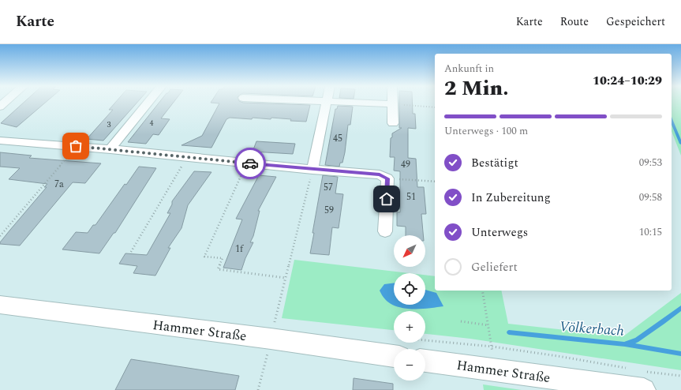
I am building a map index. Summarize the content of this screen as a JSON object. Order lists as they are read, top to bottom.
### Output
{
  "streets": {
    "main road": ["Hammer Straße"]
  },
  "water": ["Völkerbach"],
  "house_numbers": [
    "4",
    "3",
    "45",
    "49",
    "7a",
    "57",
    "51",
    "59",
    "1f"
  ],
  "north": "bottom left",
  "page": {
    "header": "Karte",
    "nav": ["Karte", "Route", "Gespeichert"],
    "heading": ["2 Min.", "Ankunft in", "10:24–10:29"],
    "bar": "Unterwegs · 100 m",
    "list": [
      ["Bestätigt", "09:53"],
      ["In Zubereitung", "09:58"],
      ["Unterwegs", "10:15"],
      "Geliefert"
    ],
    "map_buttons": ["+", "−"]
  }
}
